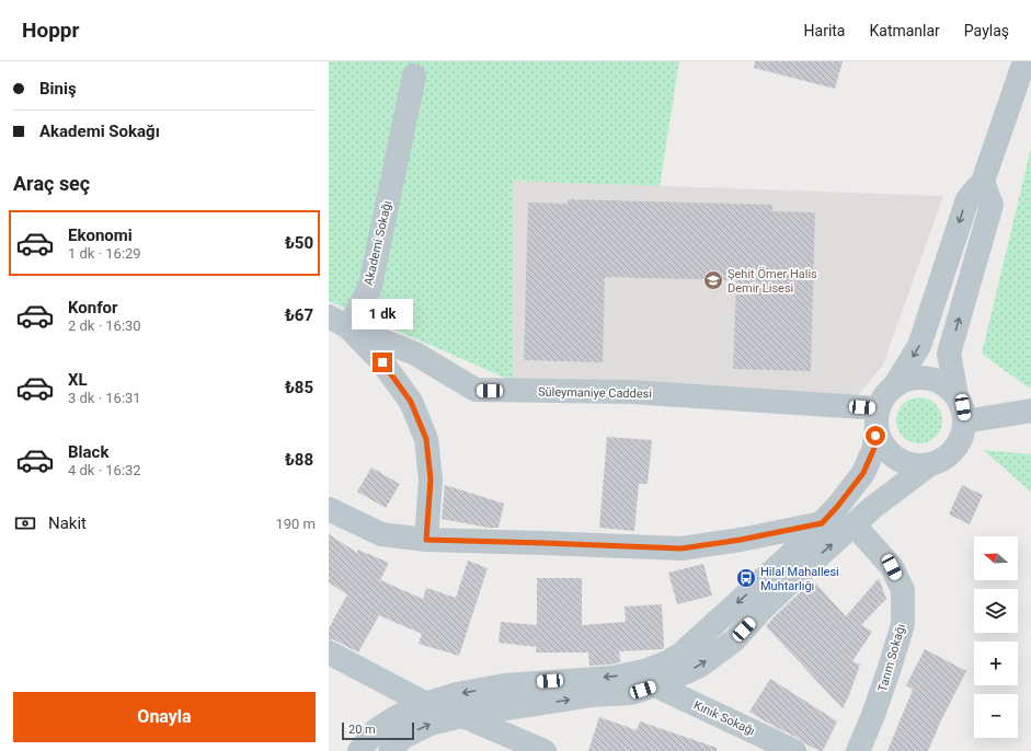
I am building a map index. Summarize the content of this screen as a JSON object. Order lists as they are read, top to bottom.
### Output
{
  "streets": {
    "street": [
      "Akademi Sokağı",
      "Süleymaniye Caddesi",
      "Tarım Sokağı",
      "Kınık Sokağı"
    ]
  },
  "crossings": [
    ["Akademi Sokağı", "Süleymaniye Caddesi"]
  ],
  "places": {
    "school or university": ["Şehit Ömer Halis Demir Lisesi"],
    "bus stop": ["Hilal Mahallesi Muhtarlığı"]
  },
  "scale_bar": "20 m",
  "north": "left",
  "page": {
    "header": "Hoppr",
    "nav": ["Harita", "Katmanlar", "Paylaş"],
    "banner": ["Biniş", "Akademi Sokağı"],
    "heading": "Araç seç",
    "list": [
      {
        "name": "Ekonomi",
        "note": "1 dk · 16:29",
        "value": "₺50"
      },
      {
        "name": "Konfor",
        "note": "2 dk · 16:30",
        "value": "₺67"
      },
      {
        "name": "XL",
        "note": "3 dk · 16:31",
        "value": "₺85"
      },
      {
        "name": "Black",
        "note": "4 dk · 16:32",
        "value": "₺88"
      }
    ],
    "bubble": "1 dk",
    "pay": ["Nakit", "190 m"],
    "map_buttons": ["+", "−"],
    "buttons": "Onayla",
    "scale": "20 m"
  }
}
